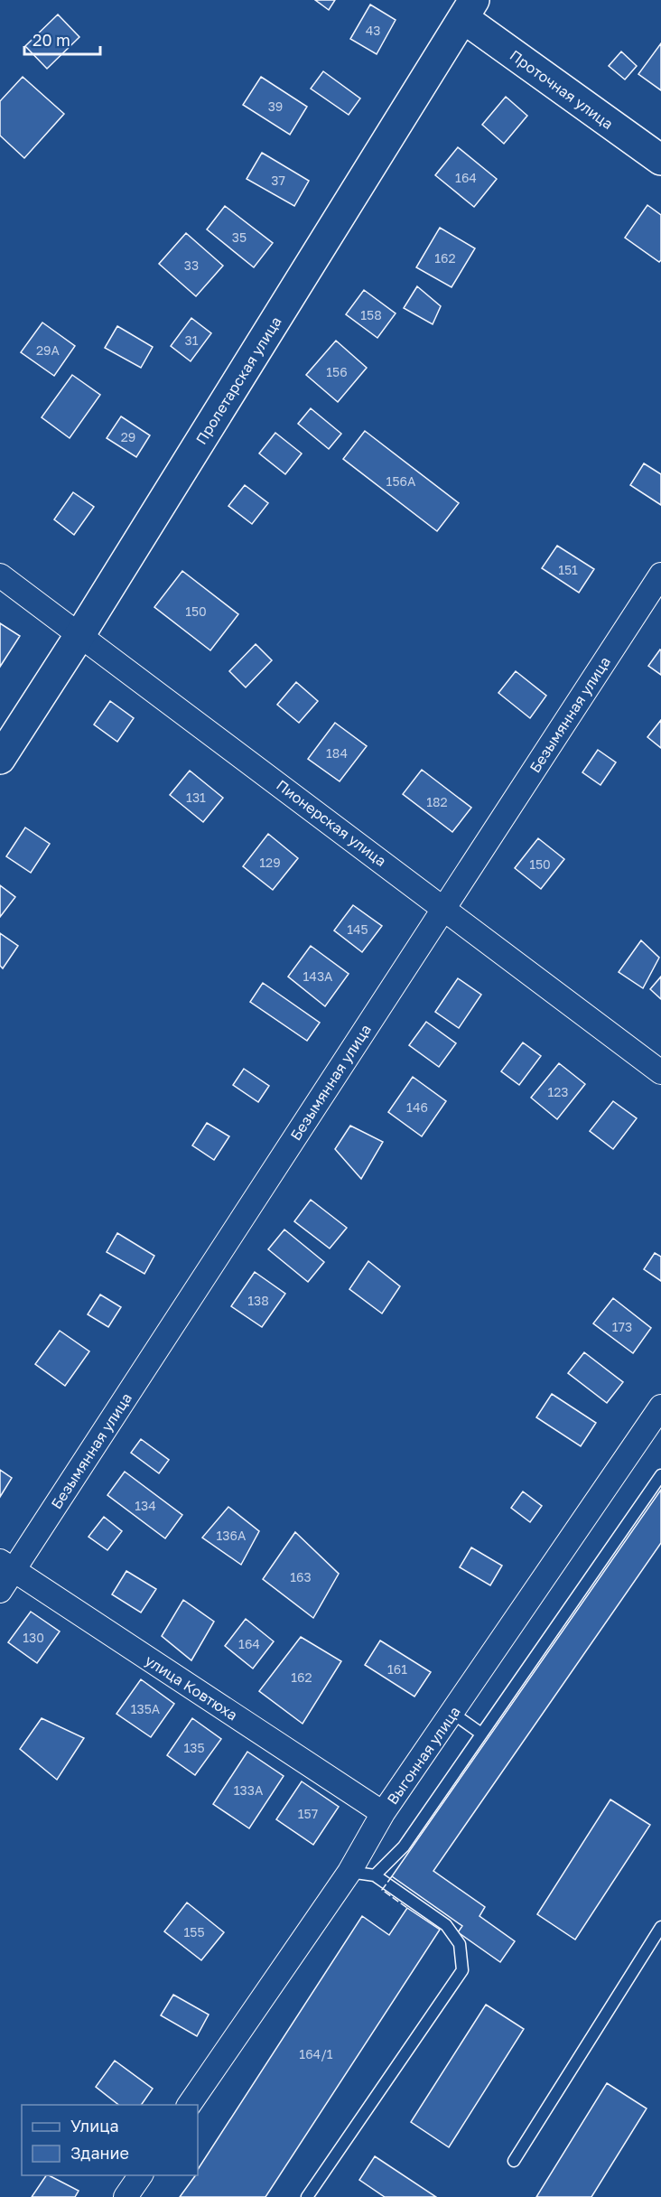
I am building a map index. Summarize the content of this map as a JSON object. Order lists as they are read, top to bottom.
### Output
{
  "streets": {
    "street": [
      "Проточная улица",
      "Пролетарская улица",
      "Безымянная улица",
      "Пионерская улица",
      "улица Ковтюха",
      "Выгонная улица"
    ]
  },
  "crossings": [
    ["Проточная улица", "Пролетарская улица"],
    ["Пролетарская улица", "Пионерская улица"],
    ["Безымянная улица", "Пионерская улица"],
    ["Безымянная улица", "улица Ковтюха"],
    ["улица Ковтюха", "Выгонная улица"]
  ],
  "house_numbers": [
    "43",
    "39",
    "164",
    "37",
    "35",
    "162",
    "33",
    "158",
    "31",
    "29А",
    "156",
    "29",
    "156А",
    "151",
    "150",
    "184",
    "131",
    "182",
    "129",
    "150",
    "145",
    "143А",
    "123",
    "146",
    "138",
    "173",
    "134",
    "136А",
    "163",
    "130",
    "164",
    "161",
    "162",
    "135А",
    "135",
    "133А",
    "157",
    "155",
    "164/1"
  ],
  "legend": ["Улица", "Здание"],
  "scale_bar": "20 m"
}
